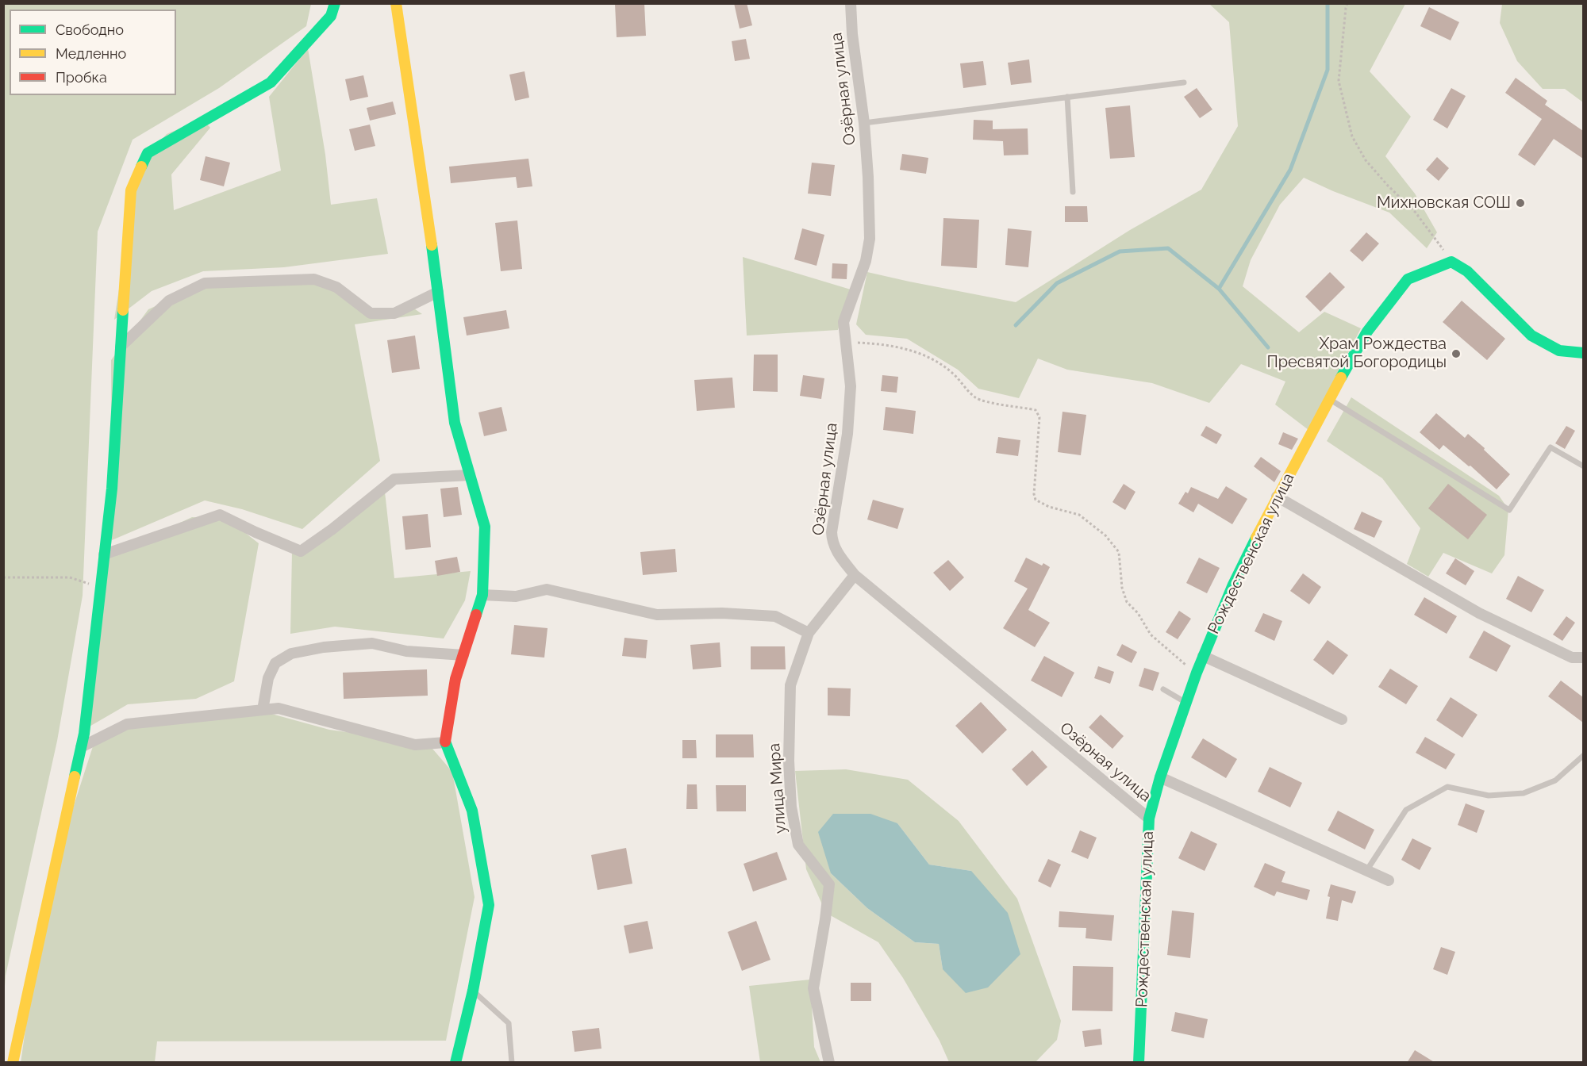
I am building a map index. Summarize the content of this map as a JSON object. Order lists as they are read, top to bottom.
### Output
{
  "streets": {
    "street": ["Озёрная улица", "Рождественская улица", "улица Мира"]
  },
  "crossings": [
    ["Озёрная улица", "Рождественская улица"],
    ["Озёрная улица", "улица Мира"]
  ],
  "places": ["Михновская СОШ", "Храм Рождества Пресвятой Богородицы"],
  "legend": ["Свободно", "Медленно", "Пробка"]
}
